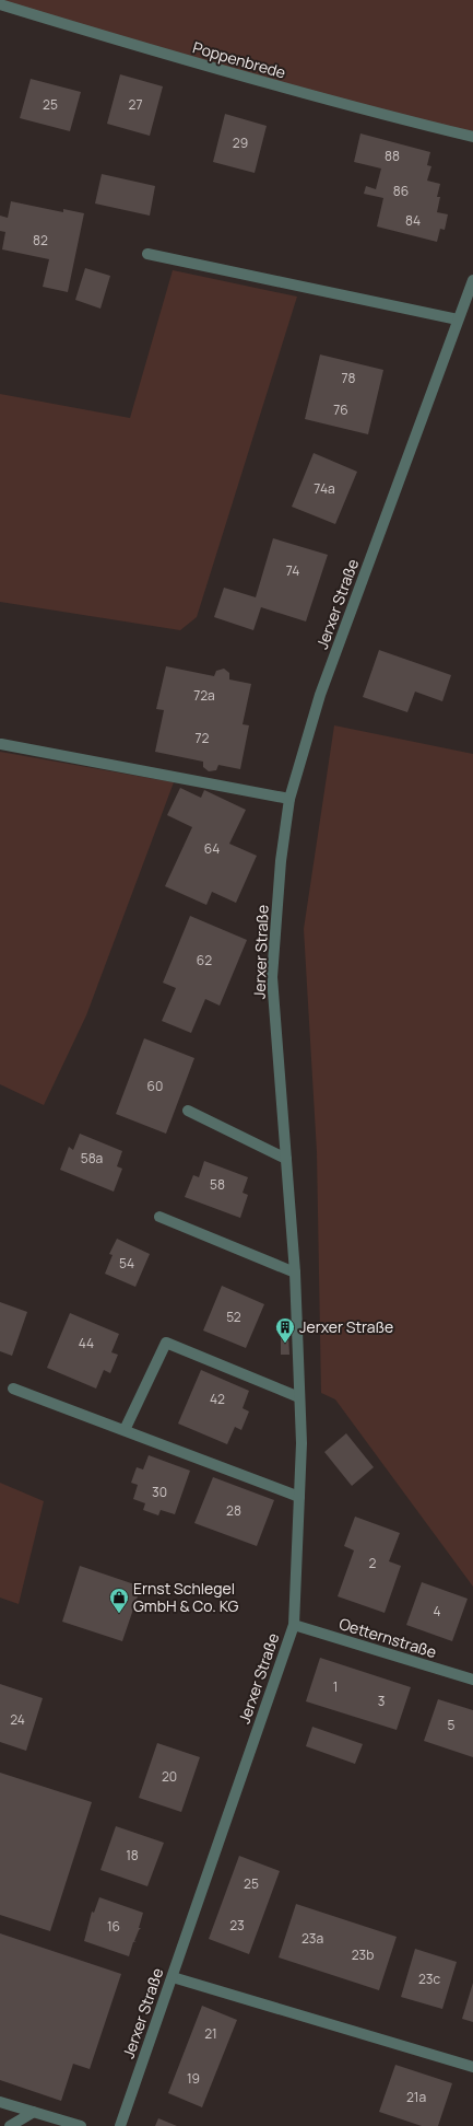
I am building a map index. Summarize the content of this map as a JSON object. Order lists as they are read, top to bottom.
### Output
{
  "streets": {
    "street": ["Poppenbrede", "Jerxer Straße", "Oetternstraße"]
  },
  "crossings": [
    ["Jerxer Straße", "Oetternstraße"]
  ],
  "places": {
    "building": ["Jerxer Straße"],
    "shop": ["Ernst Schlegel GmbH & Co. KG"]
  },
  "house_numbers": [
    "25",
    "27",
    "29",
    "88",
    "86",
    "84",
    "82",
    "78",
    "76",
    "74a",
    "74",
    "72a",
    "72",
    "64",
    "62",
    "60",
    "58a",
    "58",
    "54",
    "52",
    "44",
    "42",
    "30",
    "28",
    "2",
    "4",
    "1",
    "3",
    "24",
    "5",
    "20",
    "18",
    "25",
    "23",
    "16",
    "23a",
    "23b",
    "23c",
    "21",
    "19",
    "21a"
  ]
}
